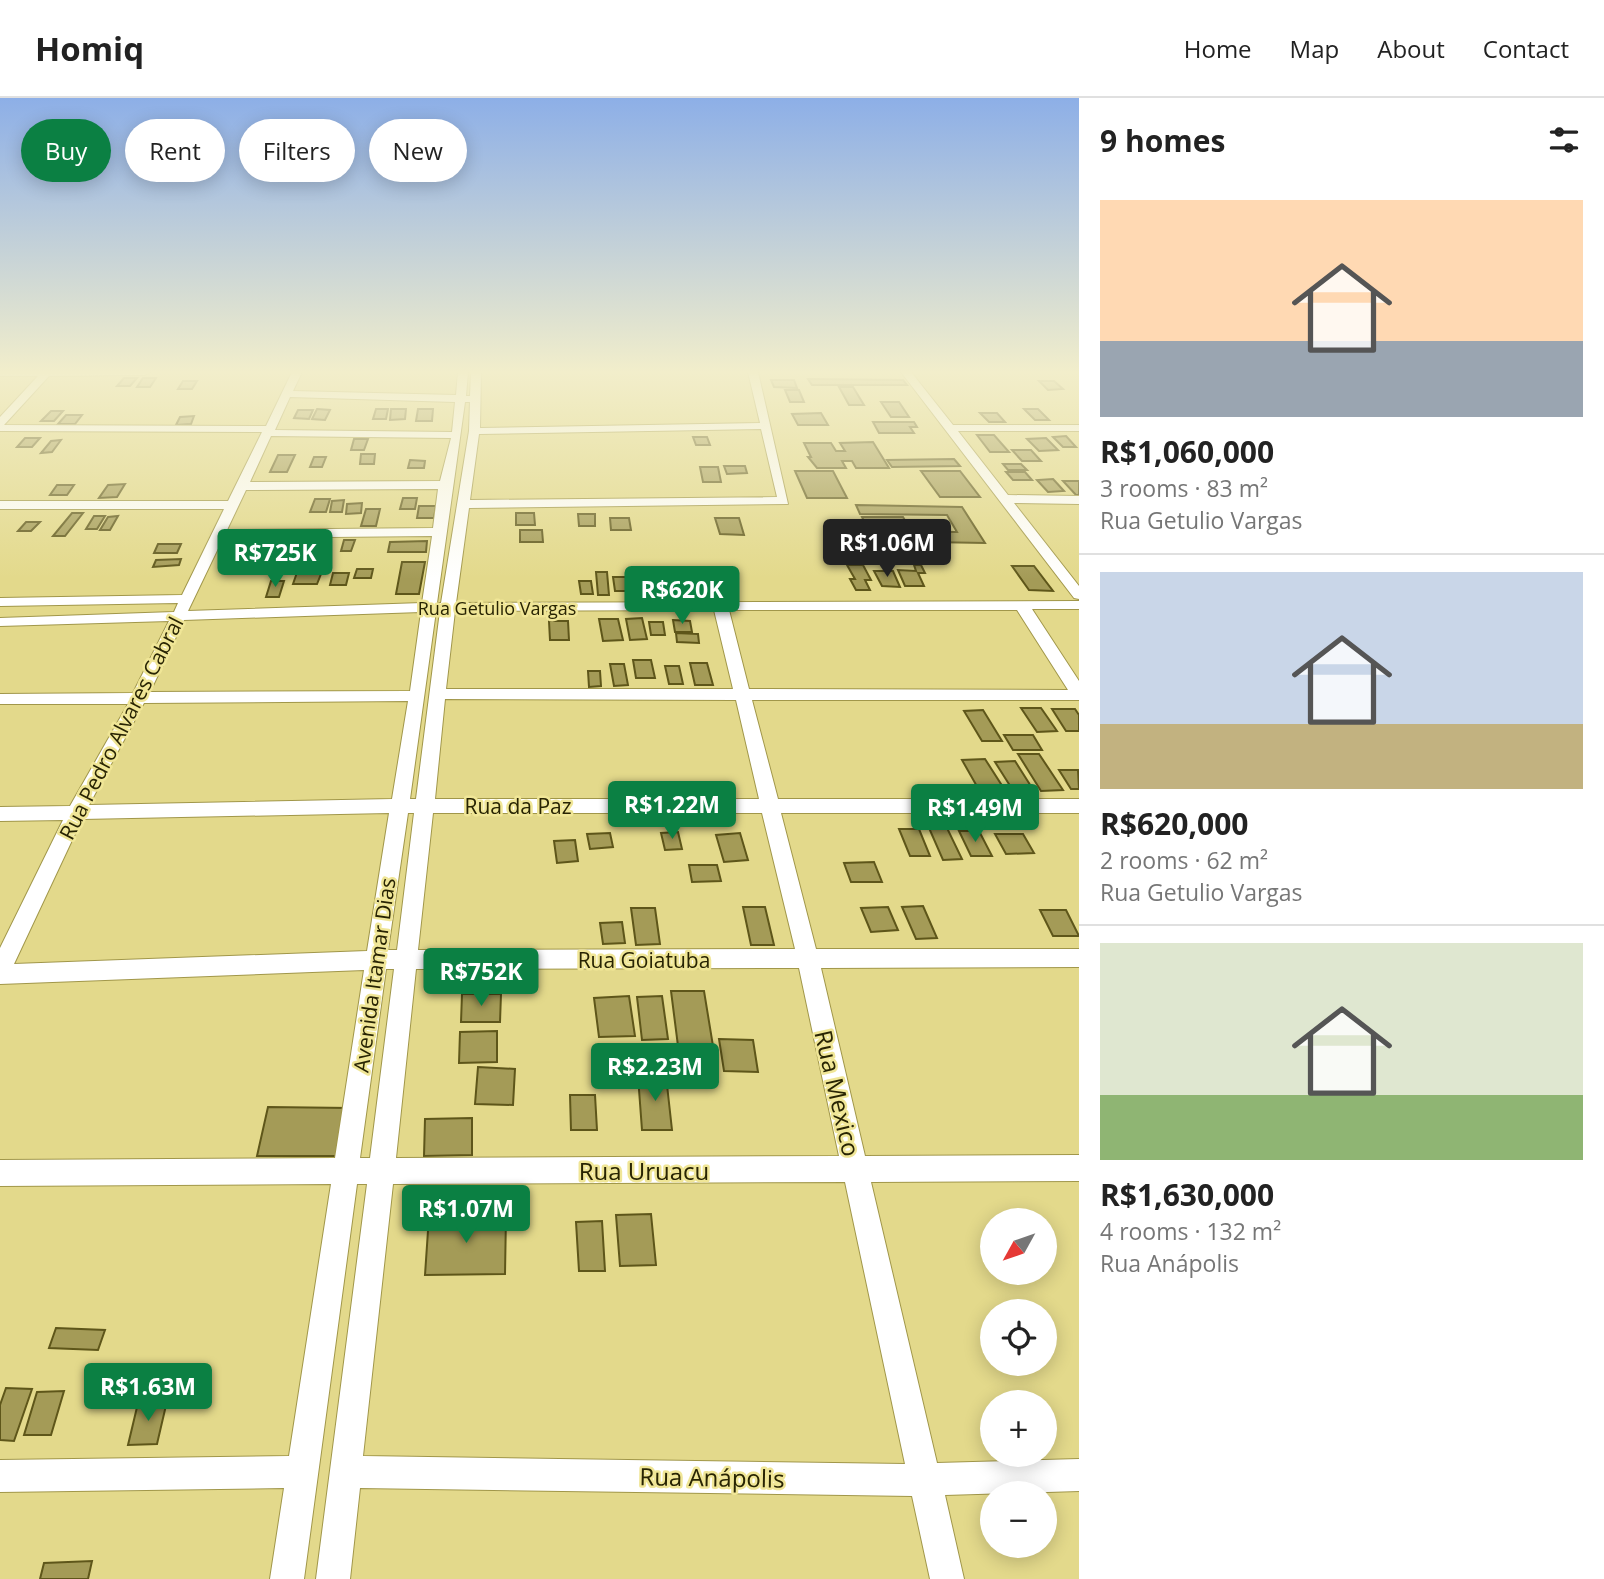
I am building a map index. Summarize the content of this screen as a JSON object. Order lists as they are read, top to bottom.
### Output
{
  "streets": {
    "street": [
      "Rua Getulio Vargas",
      "Rua Pedro Alvares Cabral",
      "Rua da Paz",
      "Rua Goiatuba",
      "Avenida Itamar Dias",
      "Rua Mexico",
      "Rua Uruacu",
      "Rua Anápolis"
    ]
  },
  "crossings": [
    ["Rua Getulio Vargas", "Rua Pedro Alvares Cabral"],
    ["Rua Getulio Vargas", "Avenida Itamar Dias"],
    ["Rua Getulio Vargas", "Rua Mexico"],
    ["Rua Pedro Alvares Cabral", "Rua da Paz"],
    ["Rua Pedro Alvares Cabral", "Rua Goiatuba"],
    ["Rua da Paz", "Avenida Itamar Dias"],
    ["Rua da Paz", "Rua Mexico"],
    ["Rua Goiatuba", "Avenida Itamar Dias"],
    ["Rua Goiatuba", "Rua Mexico"],
    ["Avenida Itamar Dias", "Rua Uruacu"],
    ["Avenida Itamar Dias", "Rua Anápolis"],
    ["Rua Mexico", "Rua Uruacu"],
    ["Rua Mexico", "Rua Anápolis"]
  ],
  "north": "bottom left",
  "page": {
    "header": "Homiq",
    "nav": [
      "Home",
      "Map",
      "About",
      "Contact"
    ],
    "heading": "9 homes",
    "chip": [
      "Buy",
      "Rent",
      "Filters",
      "New"
    ],
    "list": [
      {
        "name": "R$1,060,000",
        "note": "3 rooms · 83 m² · Rua Getulio Vargas"
      },
      {
        "name": "R$620,000",
        "note": "2 rooms · 62 m² · Rua Getulio Vargas"
      },
      {
        "name": "R$1,630,000",
        "note": "4 rooms · 132 m² · Rua Anápolis"
      }
    ],
    "price": [
      "R$1.06M",
      "R$725K",
      "R$620K",
      "R$1.22M",
      "R$1.49M",
      "R$752K",
      "R$2.23M",
      "R$1.07M",
      "R$1.63M"
    ],
    "map_buttons": ["+", "−"]
  }
}
